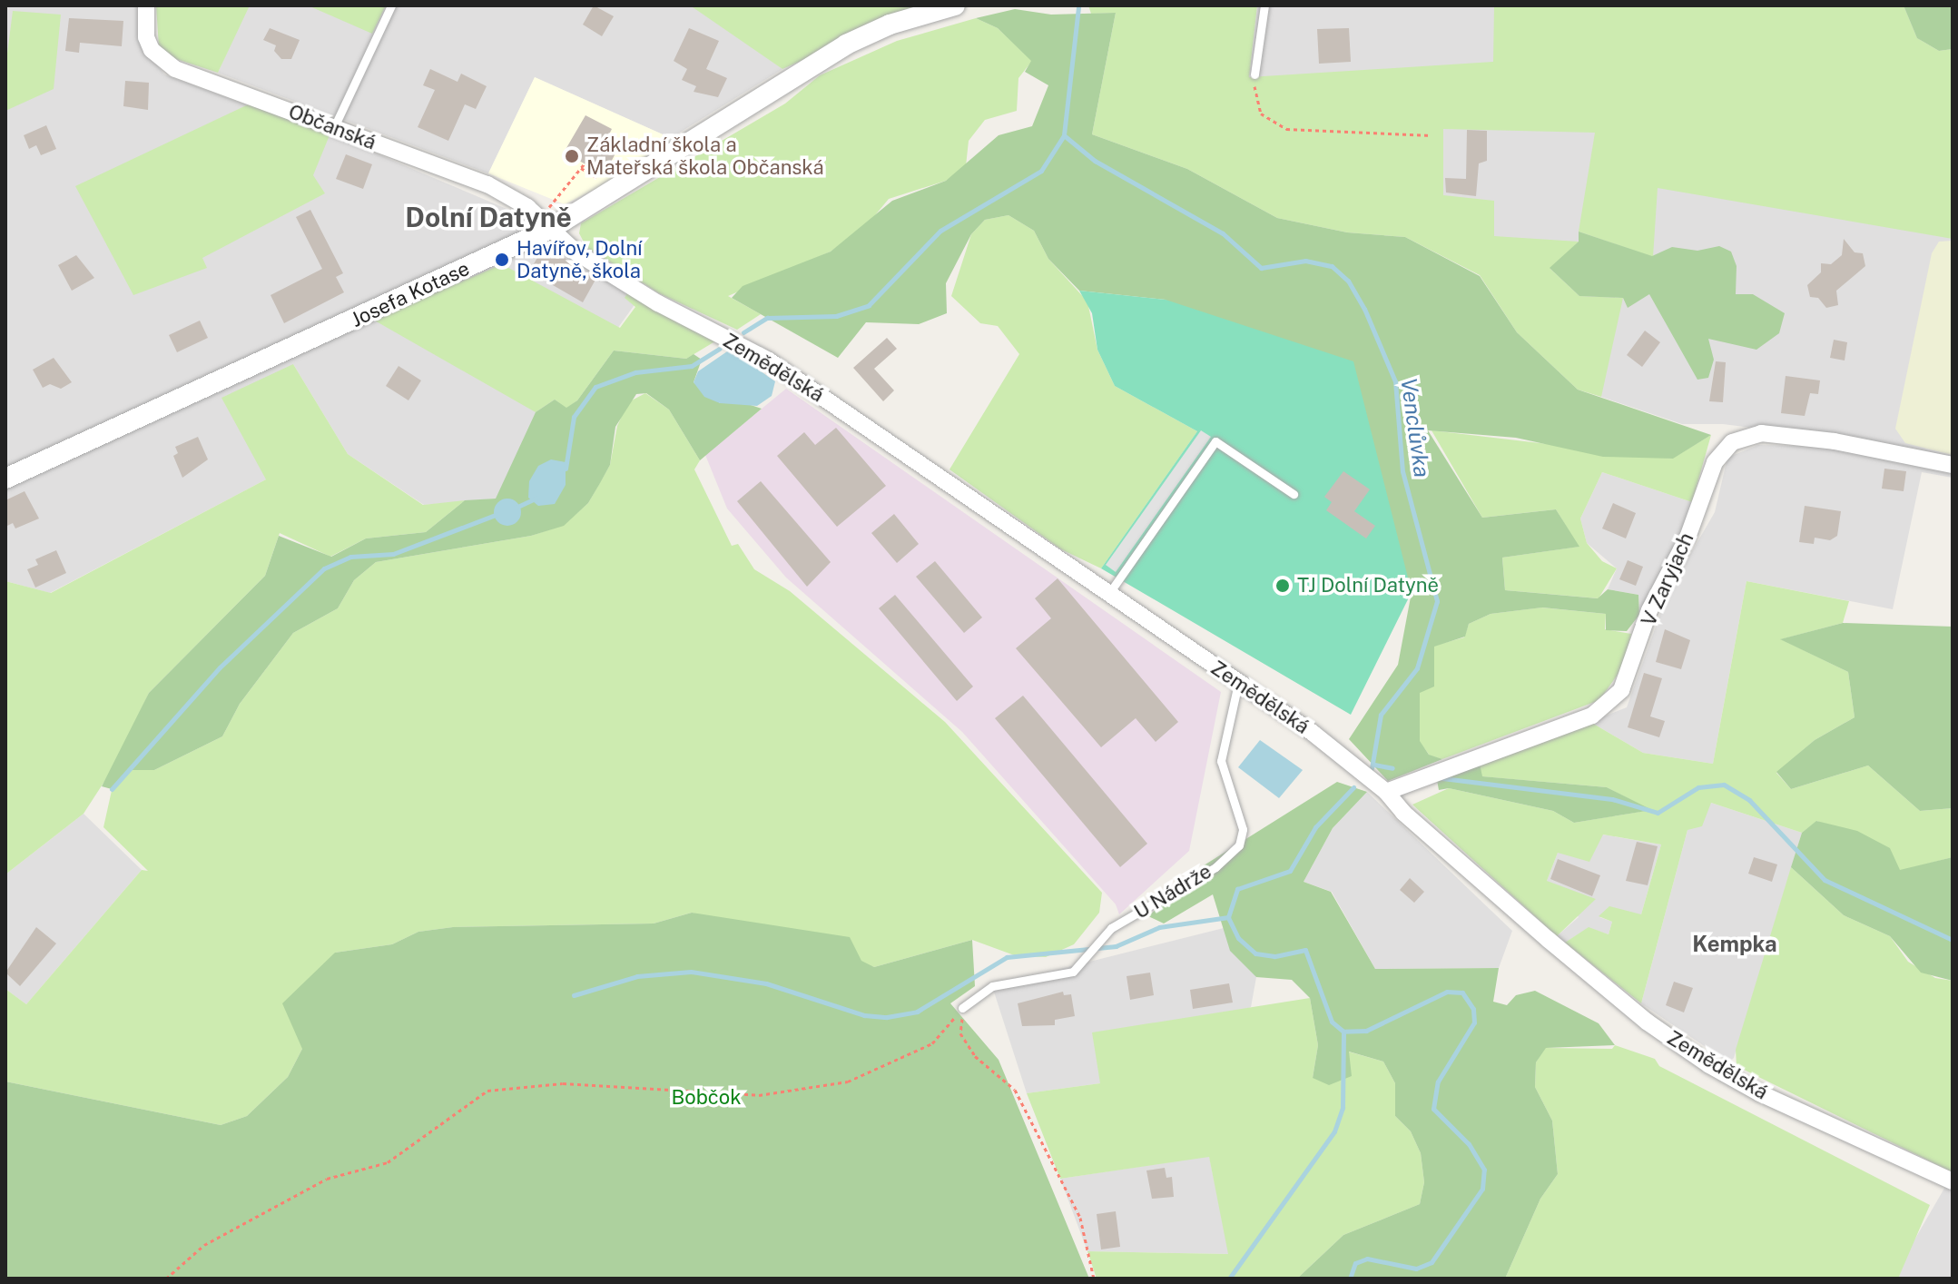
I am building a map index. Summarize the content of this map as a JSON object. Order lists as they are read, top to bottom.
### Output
{
  "streets": {
    "street": [
      "Občanská",
      "Josefa Kotase",
      "Zemědělská",
      "V Zaryjach"
    ],
    "lane": ["U Nádrže"]
  },
  "crossings": [
    ["Občanská", "Josefa Kotase"],
    ["Občanská", "Zemědělská"],
    ["Josefa Kotase", "Zemědělská"],
    ["Zemědělská", "V Zaryjach"],
    ["Zemědělská", "U Nádrže"]
  ],
  "districts": ["Dolní Datyně", "Kempka"],
  "water": ["Venclůvka"],
  "parks": ["Bobčok"],
  "places": ["Základní škola a Mateřská škola Občanská", "Havířov, Dolní Datyně, škola", "TJ Dolní Datyně"]
}
